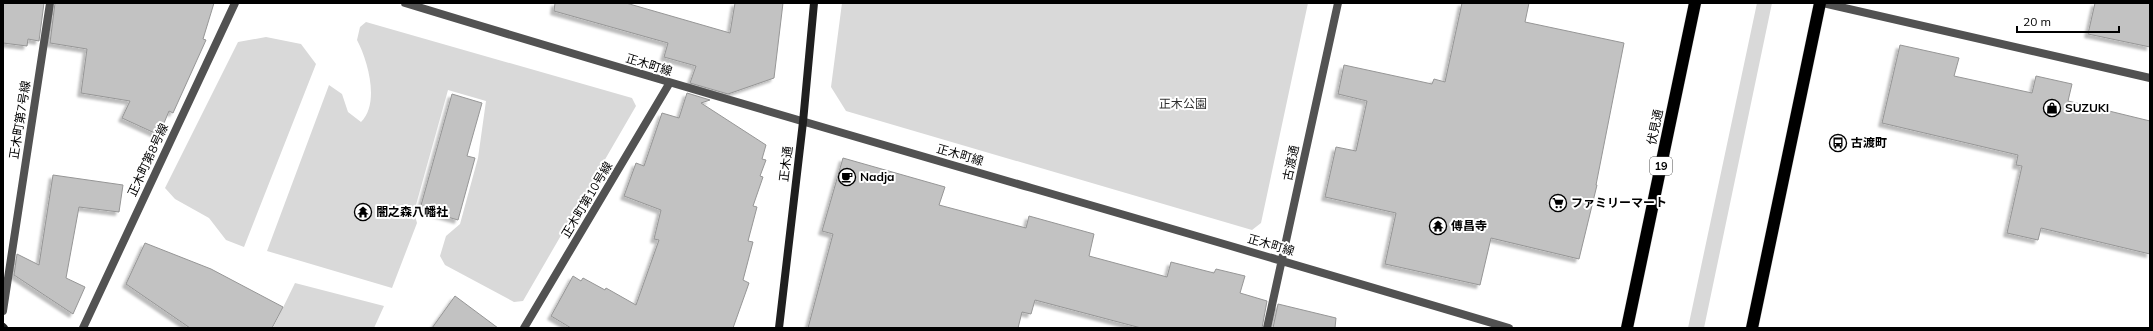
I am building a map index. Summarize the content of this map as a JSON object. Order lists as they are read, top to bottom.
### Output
{
  "streets": {
    "highway": ["伏見通", "19"],
    "street": [
      "正木町線",
      "正木町第7号線",
      "正木町第8号線",
      "古渡通",
      "正木通",
      "正木町第10号線"
    ]
  },
  "crossings": [
    ["正木町線", "古渡通"],
    ["正木町線", "正木通"],
    ["正木町線", "正木町第10号線"]
  ],
  "parks": ["正木公園"],
  "places": {
    "shop": ["SUZUKI"],
    "bus stop": ["古渡町"],
    "cafe": ["Nadja"],
    "supermarket": ["ファミリーマート"],
    "temple": ["闇之森八幡社", "傅昌寺"]
  },
  "scale_bar": "20 m"
}
